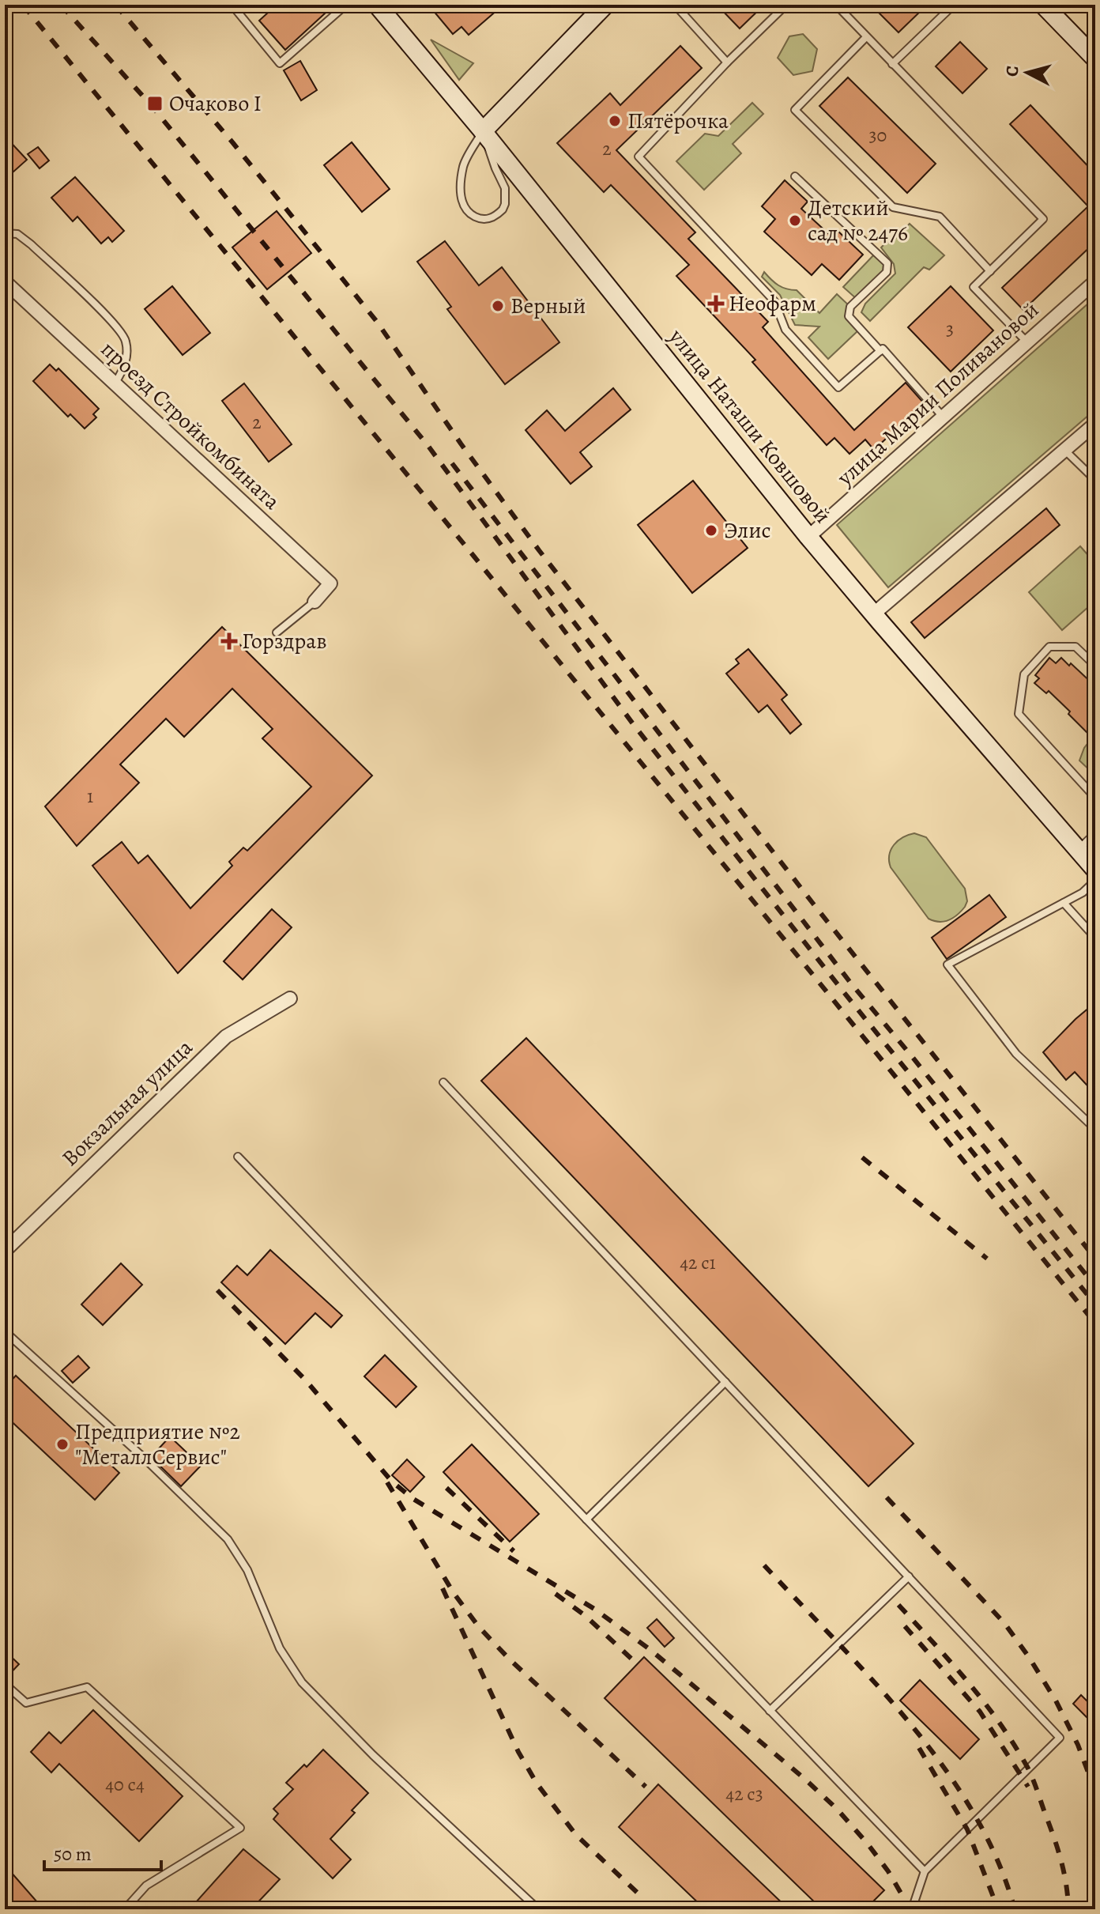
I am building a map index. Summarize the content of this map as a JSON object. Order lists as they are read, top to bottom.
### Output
{
  "streets": {
    "street": [
      "улица Марии Поливановой",
      "проезд Стройкомбината",
      "улица Наташи Ковшовой",
      "Вокзальная улица"
    ]
  },
  "crossings": [
    ["улица Марии Поливановой", "улица Наташи Ковшовой"]
  ],
  "places": {
    "transit": ["Очаково I"],
    "other": [
      "Пятёрочка",
      "Детский сад № 2476",
      "Верный",
      "Элис",
      "Предприятие №2 \"МеталлСервис\""
    ],
    "health": ["Неофарм", "Горздрав"]
  },
  "house_numbers": [
    "30",
    "2",
    "3",
    "2",
    "1",
    "42 с1",
    "40 с4",
    "42 с3"
  ],
  "scale_bar": "50 m",
  "north": "left"
}
